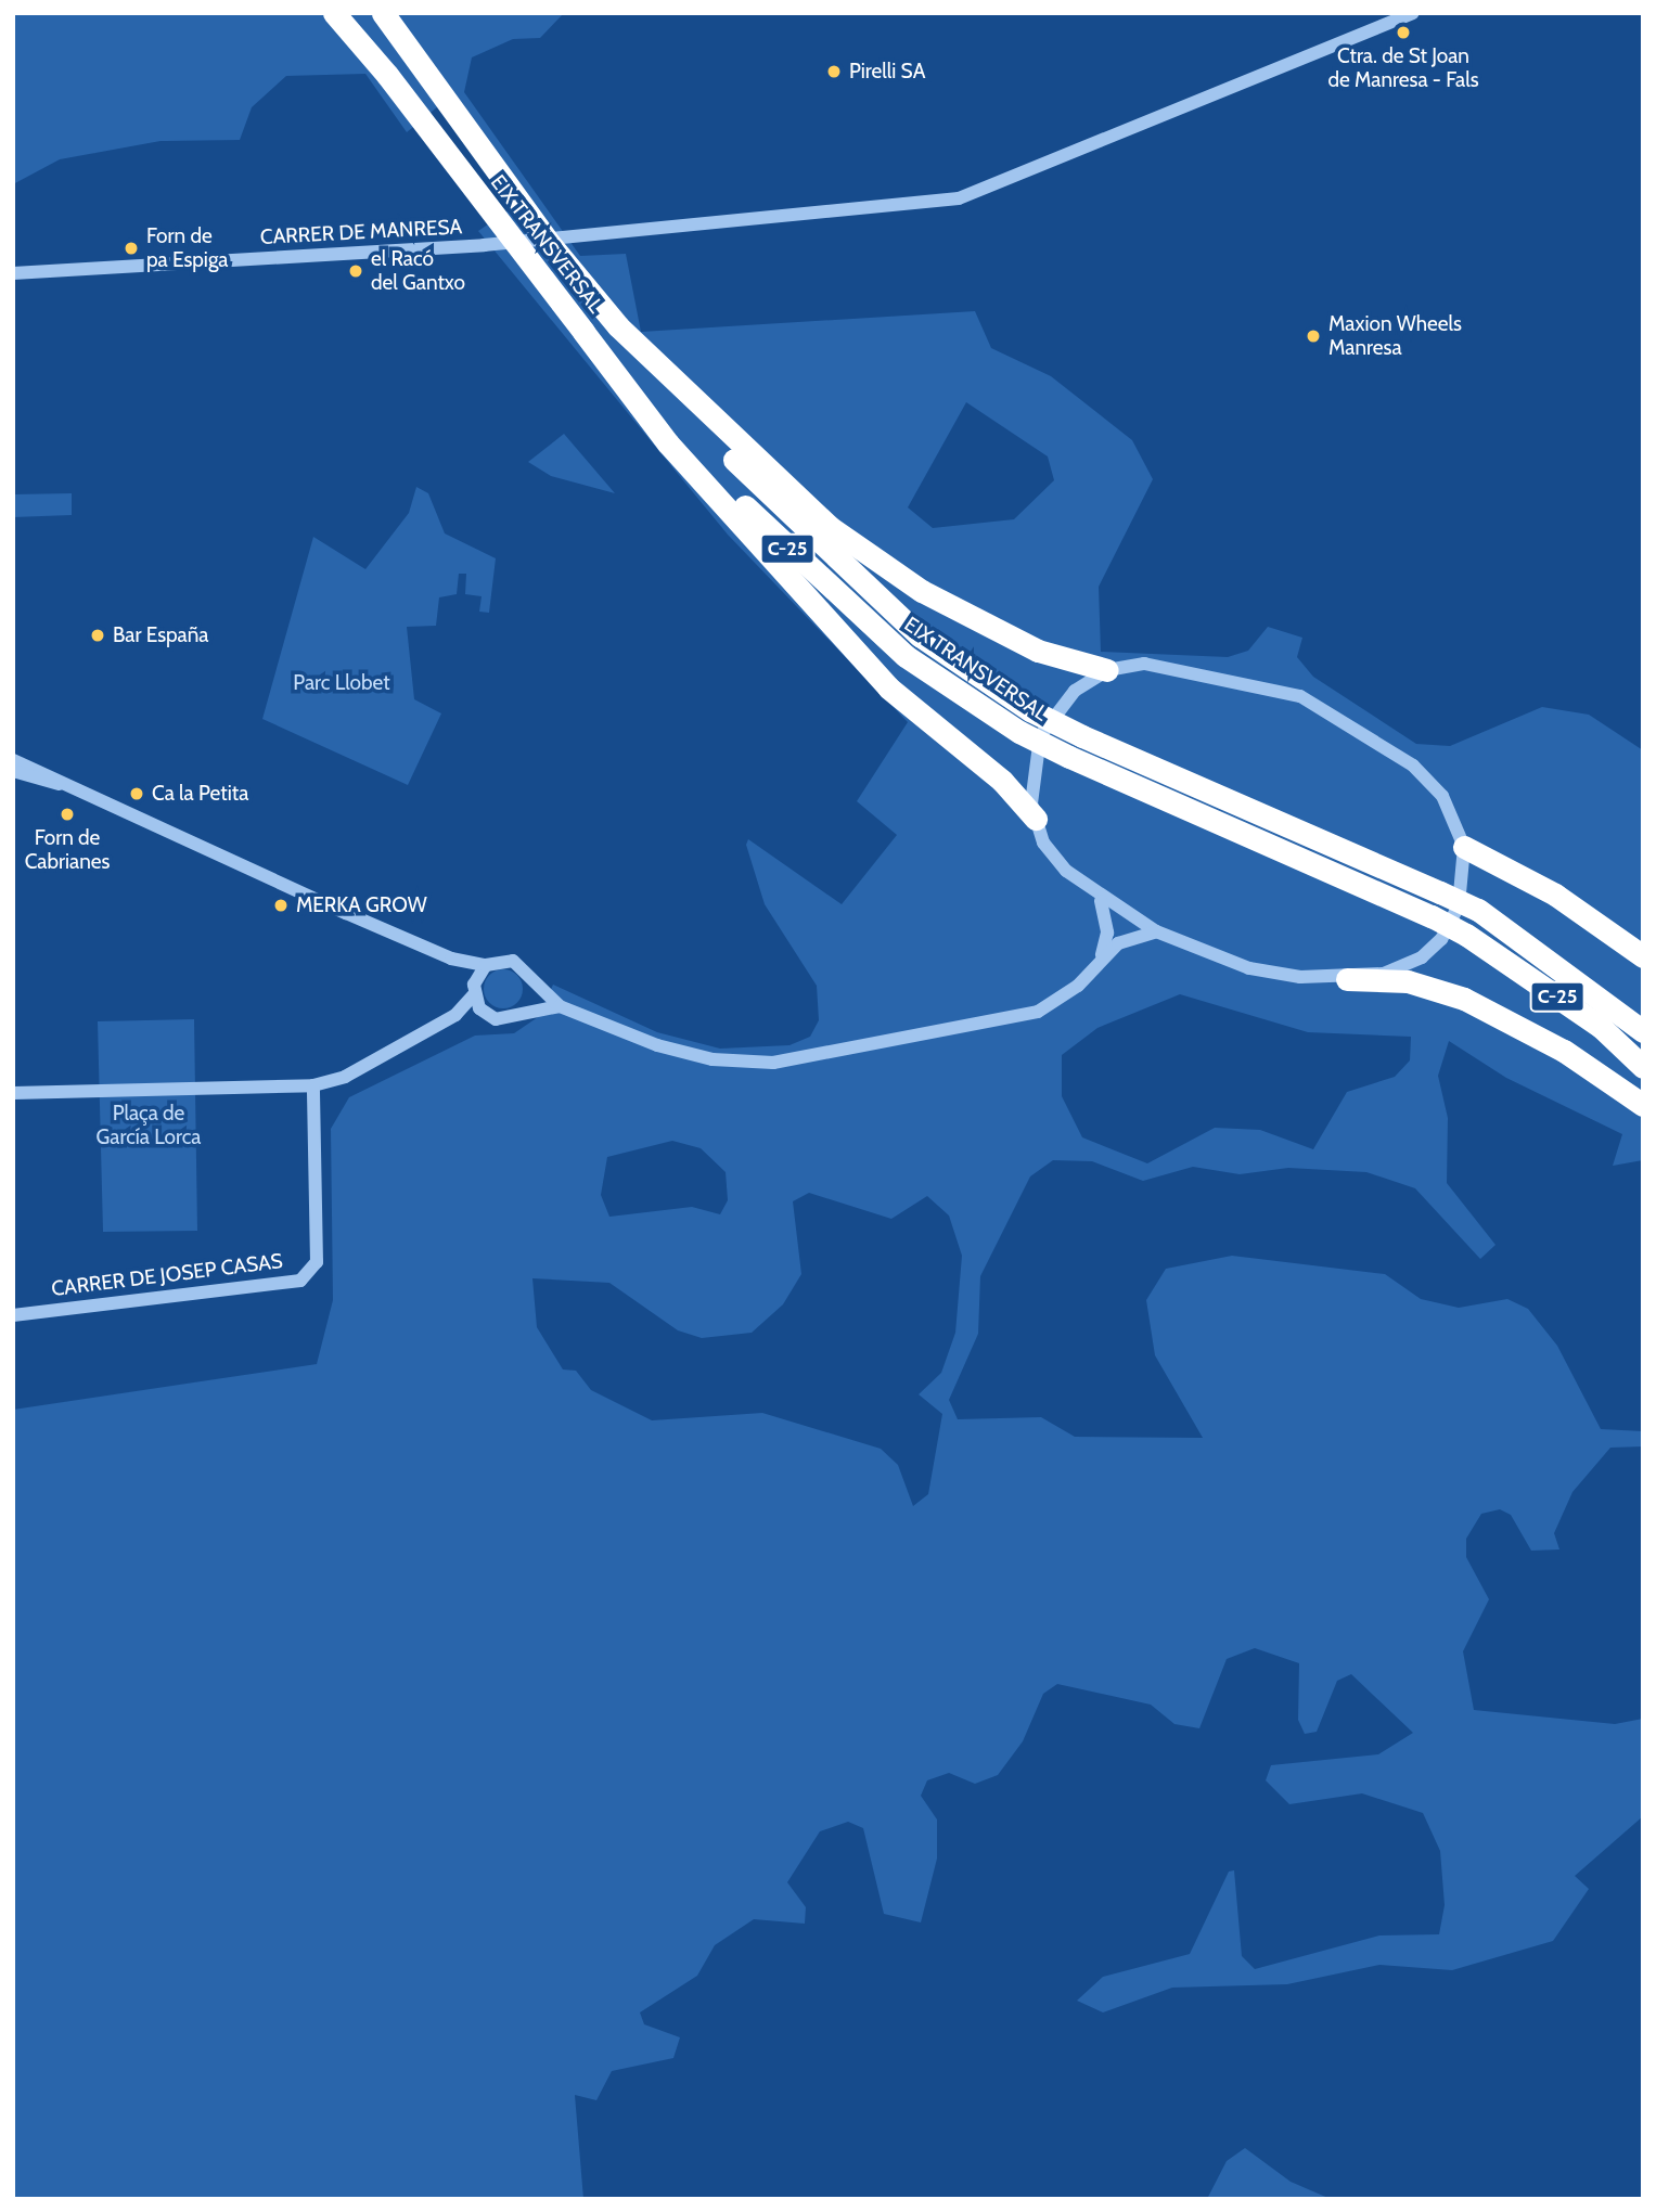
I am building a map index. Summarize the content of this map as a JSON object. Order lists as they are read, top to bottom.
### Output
{
  "streets": {
    "highway": ["EIX TRANSVERSAL", "C-25"],
    "street": ["CARRER DE MANRESA", "CARRER DE JOSEP CASAS"]
  },
  "parks": ["Parc Llobet", "Plaça de García Lorca"],
  "places": [
    "Ctra. de St Joan de Manresa - Fals",
    "Pirelli SA",
    "Forn de pa Espiga",
    "el Racó del Gantxo",
    "Maxion Wheels Manresa",
    "Bar España",
    "Ca la Petita",
    "Forn de Cabrianes",
    "MERKA GROW"
  ]
}
